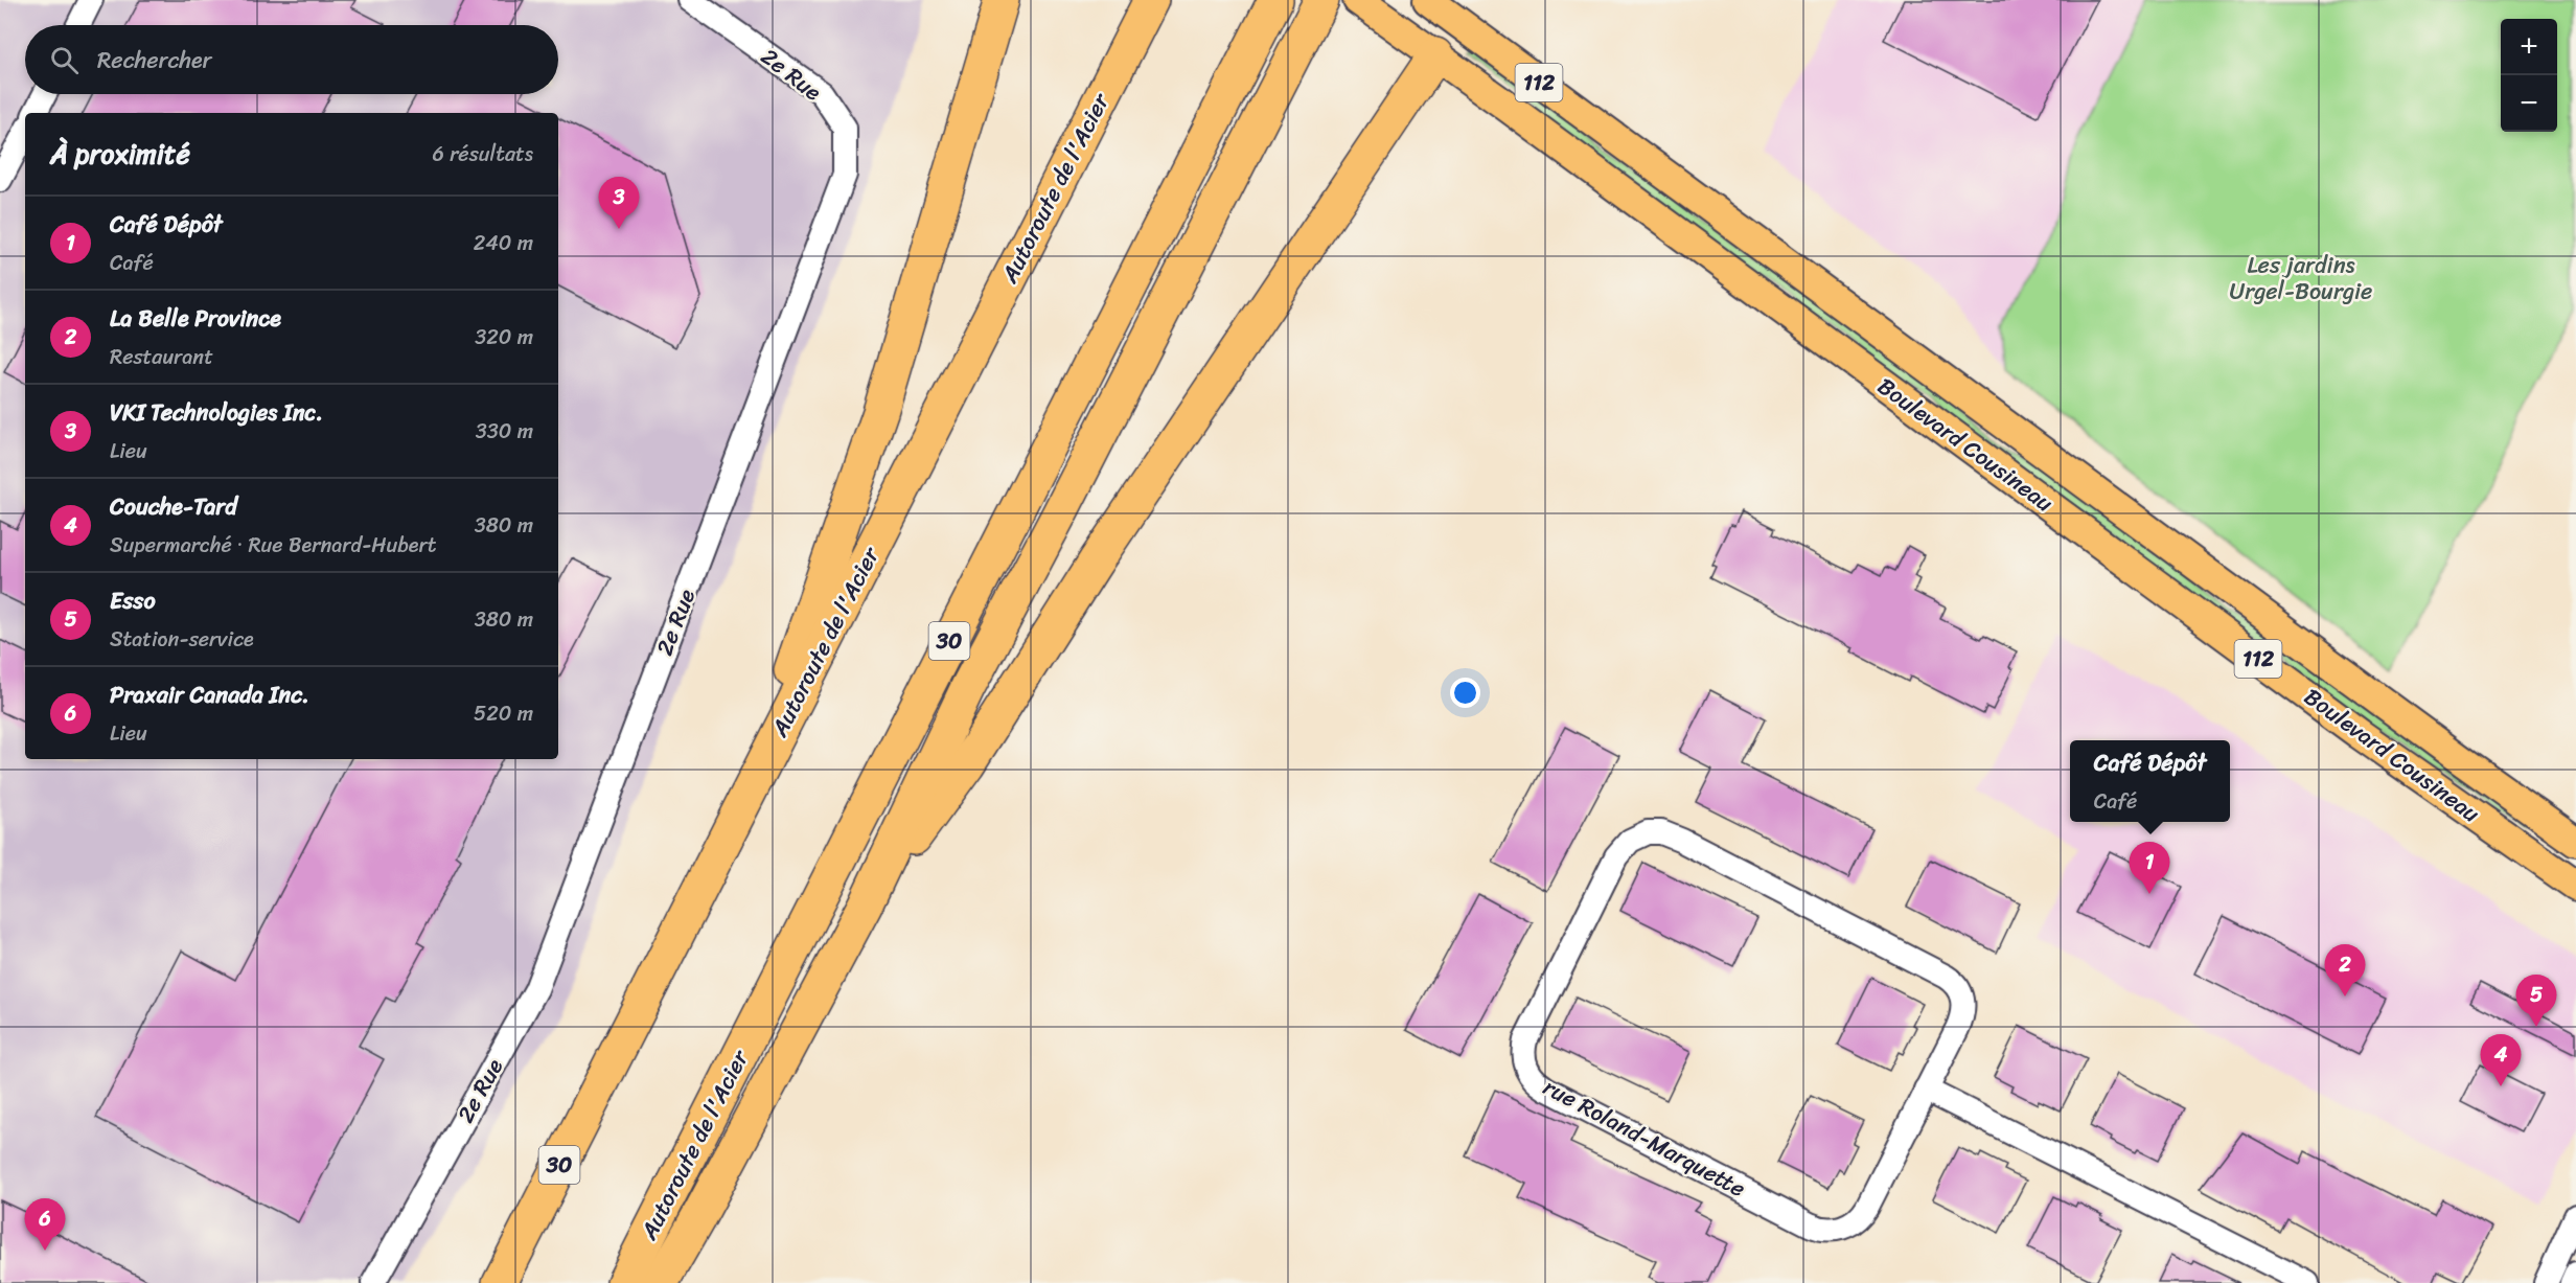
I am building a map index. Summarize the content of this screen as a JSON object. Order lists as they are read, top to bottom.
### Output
{
  "streets": {
    "highway": ["Autoroute de l'Acier", "30"],
    "main road": ["112", "Boulevard Cousineau"],
    "street": ["2e Rue", "rue Roland-Marquette"]
  },
  "parks": ["Les jardins Urgel-Bourgie"],
  "page": {
    "map_buttons": ["+", "−"],
    "search": "Rechercher",
    "heading": ["À proximité", "6 résultats"],
    "pins": [
      "3",
      "1",
      "2",
      "5",
      "4",
      "6"
    ],
    "list": [
      {
        "mark": "1",
        "name": "Café Dépôt",
        "note": "Café",
        "value": "240 m"
      },
      {
        "mark": "2",
        "name": "La Belle Province",
        "note": "Restaurant",
        "value": "320 m"
      },
      {
        "mark": "3",
        "name": "VKI Technologies Inc.",
        "note": "Lieu",
        "value": "330 m"
      },
      {
        "mark": "4",
        "name": "Couche-Tard",
        "note": "Supermarché · Rue Bernard-Hubert",
        "value": "380 m"
      },
      {
        "mark": "5",
        "name": "Esso",
        "note": "Station-service",
        "value": "380 m"
      },
      {
        "mark": "6",
        "name": "Praxair Canada Inc.",
        "note": "Lieu",
        "value": "520 m"
      }
    ],
    "popup": ["Café Dépôt", "Café"]
  }
}
